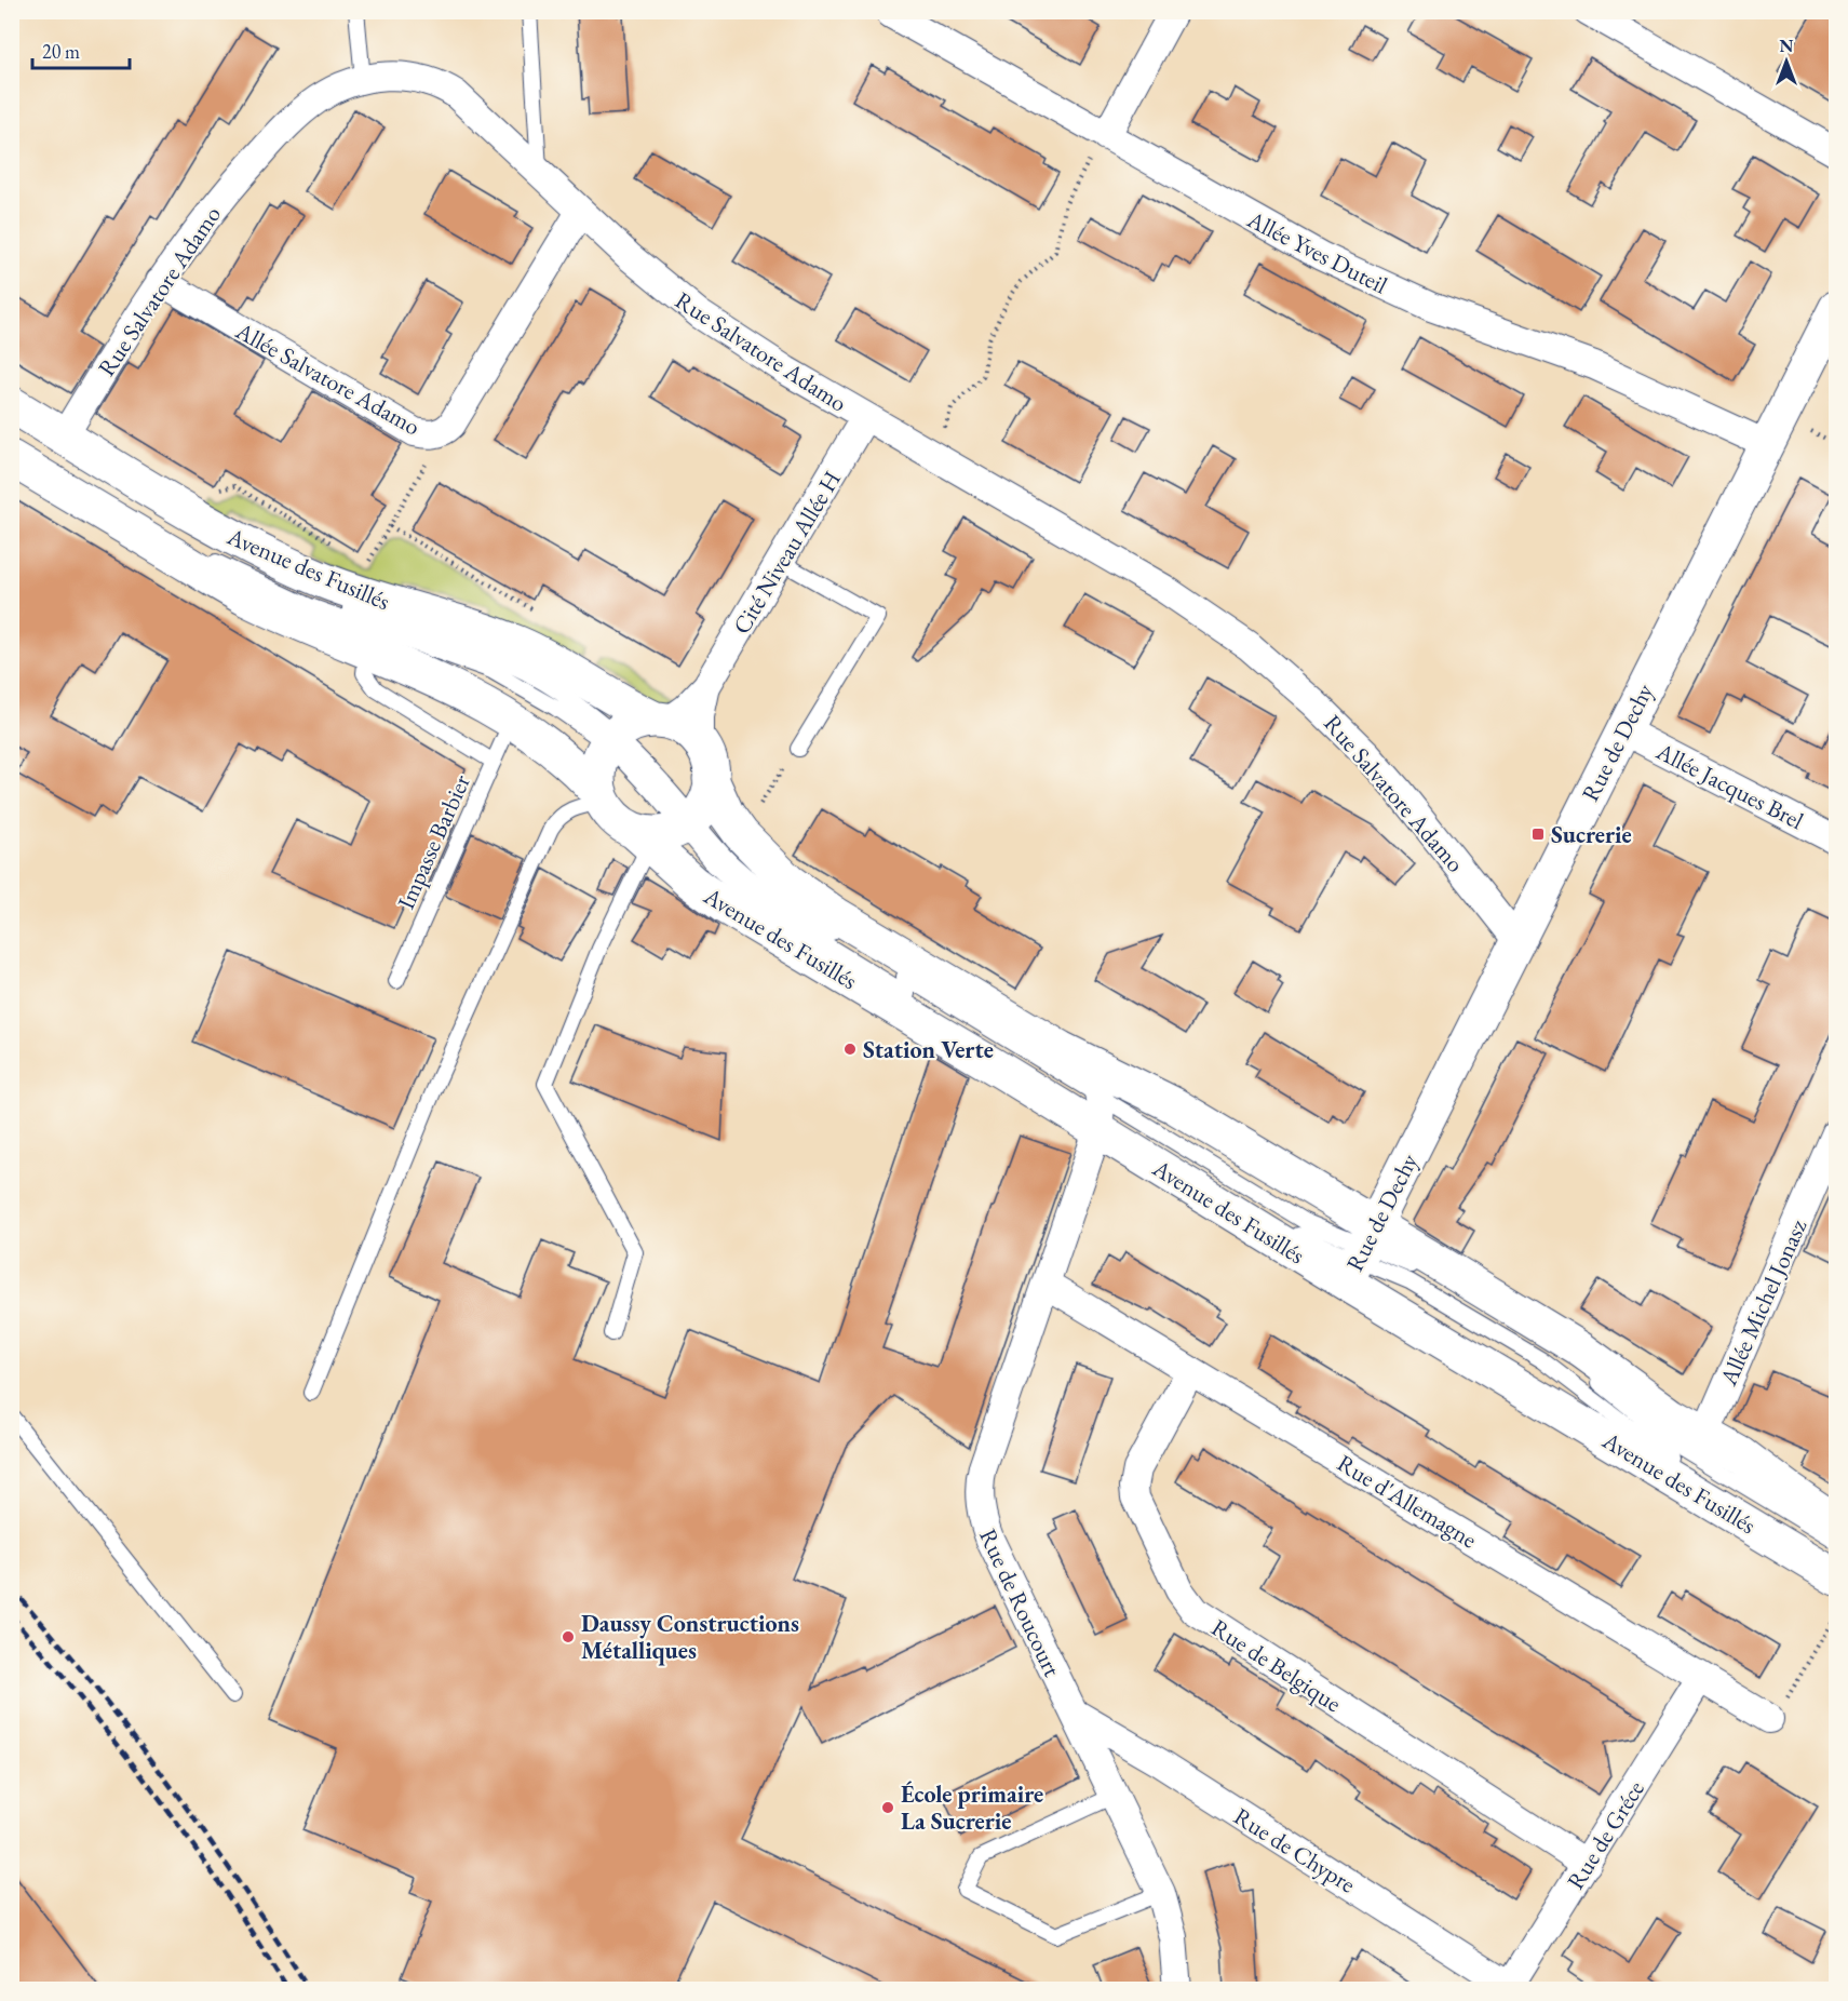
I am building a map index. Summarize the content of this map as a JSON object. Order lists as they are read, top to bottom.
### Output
{
  "streets": {
    "main road": ["Avenue des Fusillés"],
    "street": [
      "Allée Yves Duteil",
      "Rue Salvatore Adamo",
      "Allée Salvatore Adamo",
      "Cité Niveau Allée H",
      "Rue de Dechy",
      "Allée Jacques Brel",
      "Allée Michel Jonasz",
      "Rue d'Allemagne",
      "Rue de Roucourt",
      "Rue de Belgique",
      "Rue de Gréce",
      "Rue de Chypre"
    ],
    "lane": ["Impasse Barbier"]
  },
  "crossings": [
    ["Allée Yves Duteil", "Rue de Dechy"],
    ["Rue Salvatore Adamo", "Allée Salvatore Adamo"],
    ["Rue Salvatore Adamo", "Cité Niveau Allée H"],
    ["Rue Salvatore Adamo", "Avenue des Fusillés"],
    ["Rue Salvatore Adamo", "Rue de Dechy"],
    ["Cité Niveau Allée H", "Avenue des Fusillés"],
    ["Avenue des Fusillés", "Rue de Dechy"],
    ["Avenue des Fusillés", "Impasse Barbier"],
    ["Avenue des Fusillés", "Allée Michel Jonasz"],
    ["Avenue des Fusillés", "Rue de Roucourt"],
    ["Rue de Dechy", "Allée Jacques Brel"],
    ["Rue d'Allemagne", "Rue de Roucourt"],
    ["Rue d'Allemagne", "Rue de Belgique"],
    ["Rue d'Allemagne", "Rue de Gréce"],
    ["Rue de Roucourt", "Rue de Chypre"],
    ["Rue de Belgique", "Rue de Gréce"],
    ["Rue de Gréce", "Rue de Chypre"]
  ],
  "places": {
    "transit": ["Sucrerie"],
    "other": ["Station Verte", "Daussy Constructions Métalliques", "École primaire La Sucrerie"]
  },
  "scale_bar": "20 m",
  "north": "top"
}
